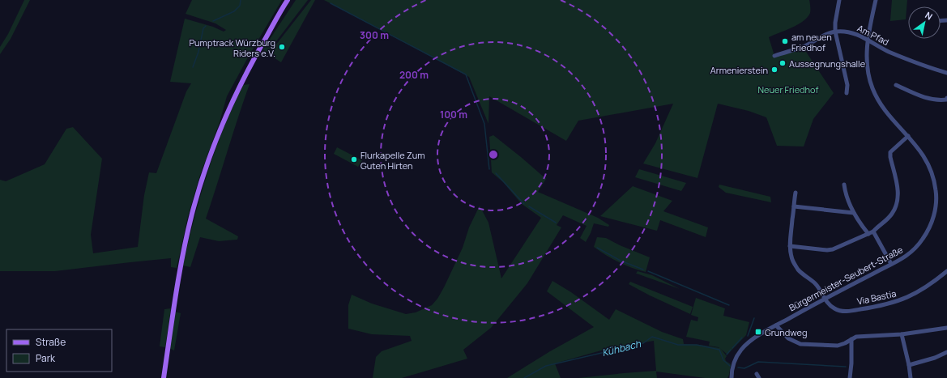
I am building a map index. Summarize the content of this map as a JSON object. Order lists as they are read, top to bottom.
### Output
{
  "streets": {
    "street": ["Am Pfad", "Bürgermeister-Seubert-Straße", "Via Bastia"]
  },
  "crossings": [
    ["Am Pfad", "Bürgermeister-Seubert-Straße"],
    ["Bürgermeister-Seubert-Straße", "Via Bastia"]
  ],
  "water": ["Kühbach"],
  "parks": ["Neuer Friedhof"],
  "places": {
    "other": [
      "am neuen Friedhof",
      "Pumptrack Würzburg Riders e.V.",
      "Aussegnungshalle",
      "Armenierstein",
      "Flurkapelle Zum Guten Hirten"
    ],
    "transit": ["Grundweg"]
  },
  "legend": ["Straße", "Park"],
  "north": "top right",
  "rings": ["300 m", "200 m", "100 m"]
}
